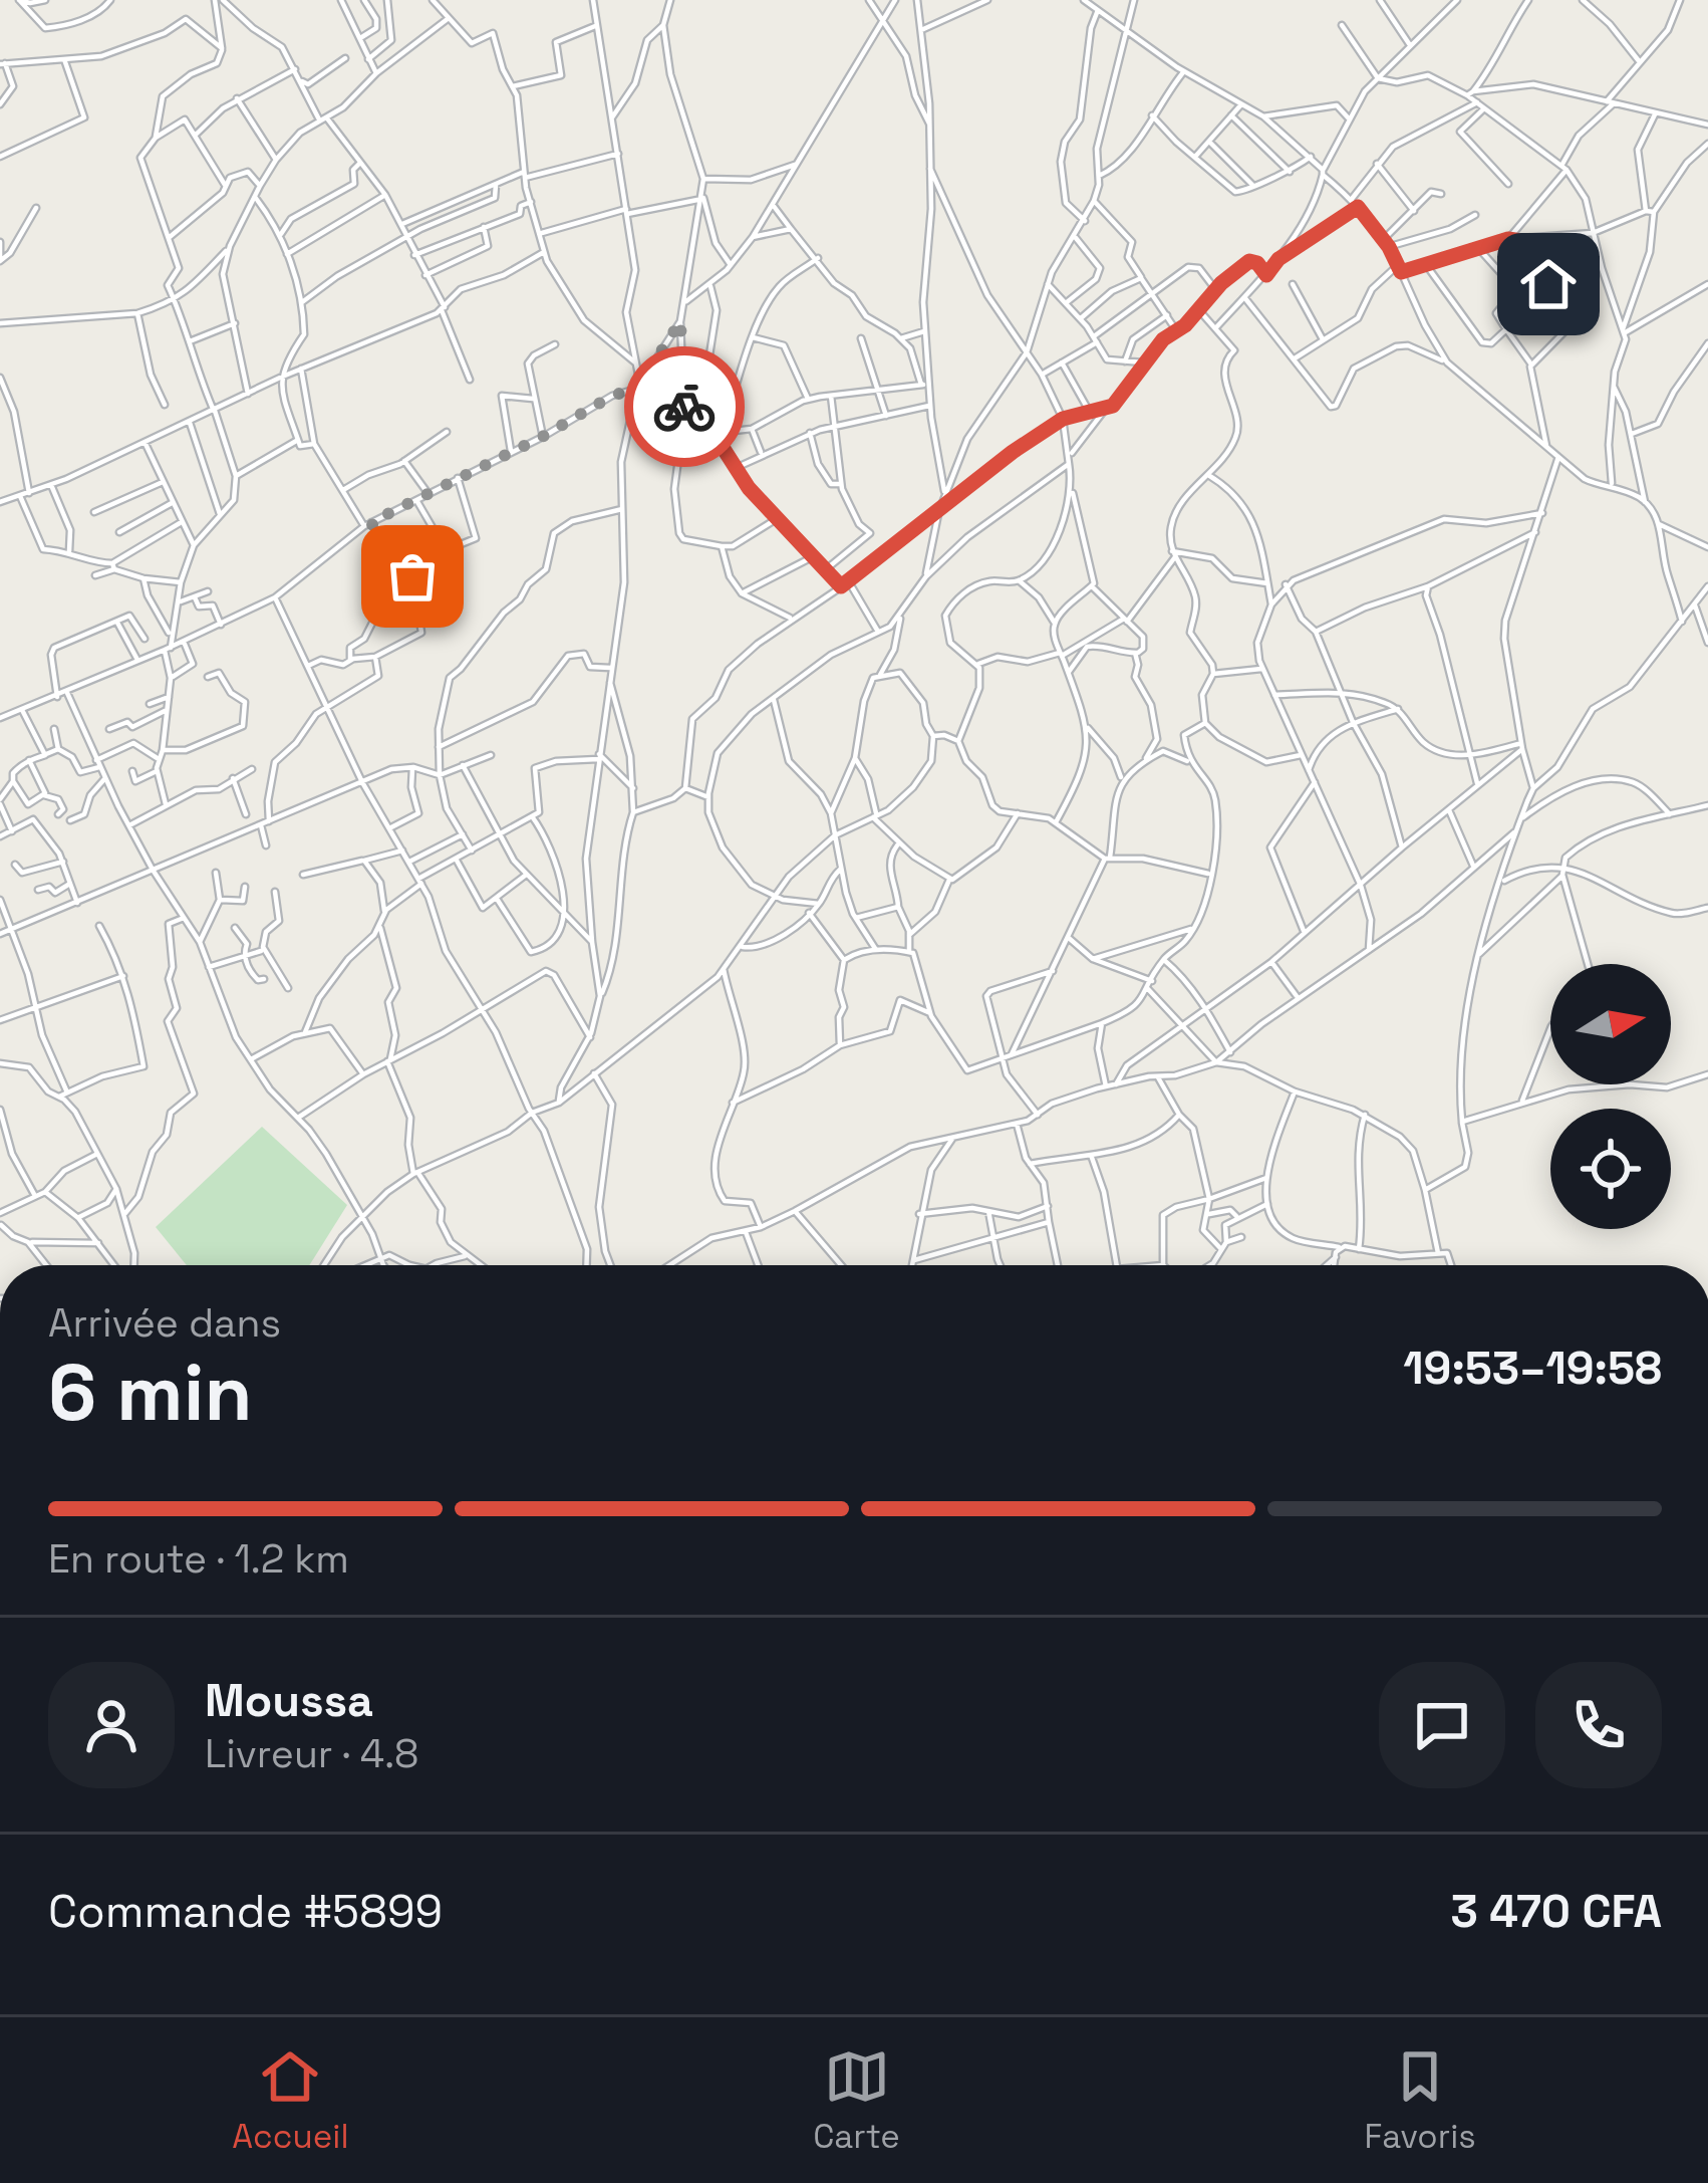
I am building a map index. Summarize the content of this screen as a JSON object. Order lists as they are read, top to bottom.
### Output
{
  "north": "right",
  "page": {
    "heading": ["6 min", "Arrivée dans", "19:53–19:58"],
    "panel": [
      "Moussa",
      "Livreur · 4.8",
      "Commande #5899",
      "3 470 CFA"
    ],
    "bar": "En route · 1.2 km",
    "tabs": ["Accueil", "Carte", "Favoris"]
  }
}
